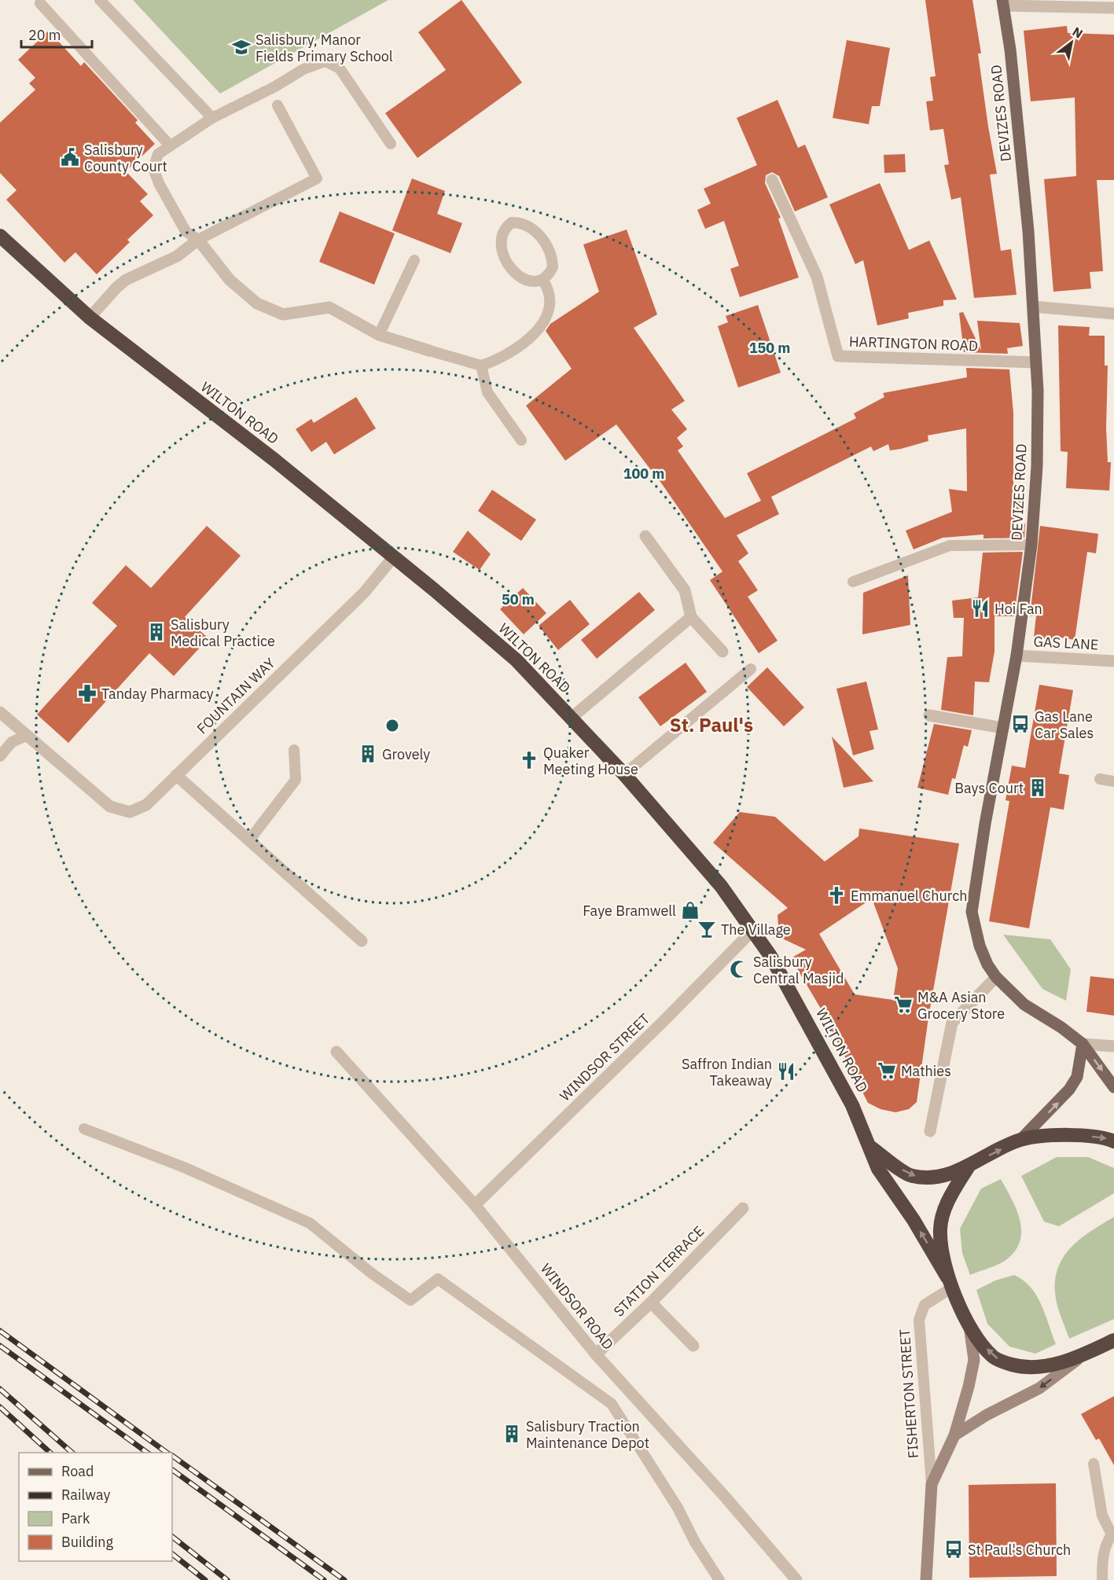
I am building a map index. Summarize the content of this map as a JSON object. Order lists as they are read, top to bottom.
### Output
{
  "streets": {
    "highway": ["WILTON ROAD"],
    "main road": ["DEVIZES ROAD"],
    "street": [
      "HARTINGTON ROAD",
      "GAS LANE",
      "FOUNTAIN WAY",
      "WINDSOR STREET",
      "STATION TERRACE",
      "WINDSOR ROAD",
      "FISHERTON STREET"
    ]
  },
  "crossings": [
    ["DEVIZES ROAD", "HARTINGTON ROAD"],
    ["DEVIZES ROAD", "GAS LANE"],
    ["WILTON ROAD", "FOUNTAIN WAY"],
    ["WILTON ROAD", "WINDSOR STREET"],
    ["WILTON ROAD", "FISHERTON STREET"],
    ["WINDSOR STREET", "WINDSOR ROAD"],
    ["STATION TERRACE", "WINDSOR ROAD"]
  ],
  "districts": ["St. Paul's"],
  "places": {
    "school or university": ["Salisbury, Manor Fields Primary School"],
    "public building": ["Salisbury County Court"],
    "restaurant": ["Hoi Fan", "Saffron Indian Takeaway"],
    "building": [
      "Salisbury Medical Practice",
      "Grovely",
      "Bays Court",
      "Salisbury Traction Maintenance Depot"
    ],
    "pharmacy": ["Tanday Pharmacy"],
    "bus stop": ["Gas Lane Car Sales", "St Paul's Church"],
    "church": ["Quaker Meeting House", "Emmanuel Church"],
    "shop": ["Faye Bramwell"],
    "bar": ["The Village"],
    "mosque": ["Salisbury Central Masjid"],
    "supermarket": ["M&A Asian Grocery Store", "Mathies"]
  },
  "legend": [
    "Road",
    "Railway",
    "Park",
    "Building"
  ],
  "scale_bar": "20 m",
  "north": "top right",
  "rings": ["150 m", "100 m", "50 m"]
}
